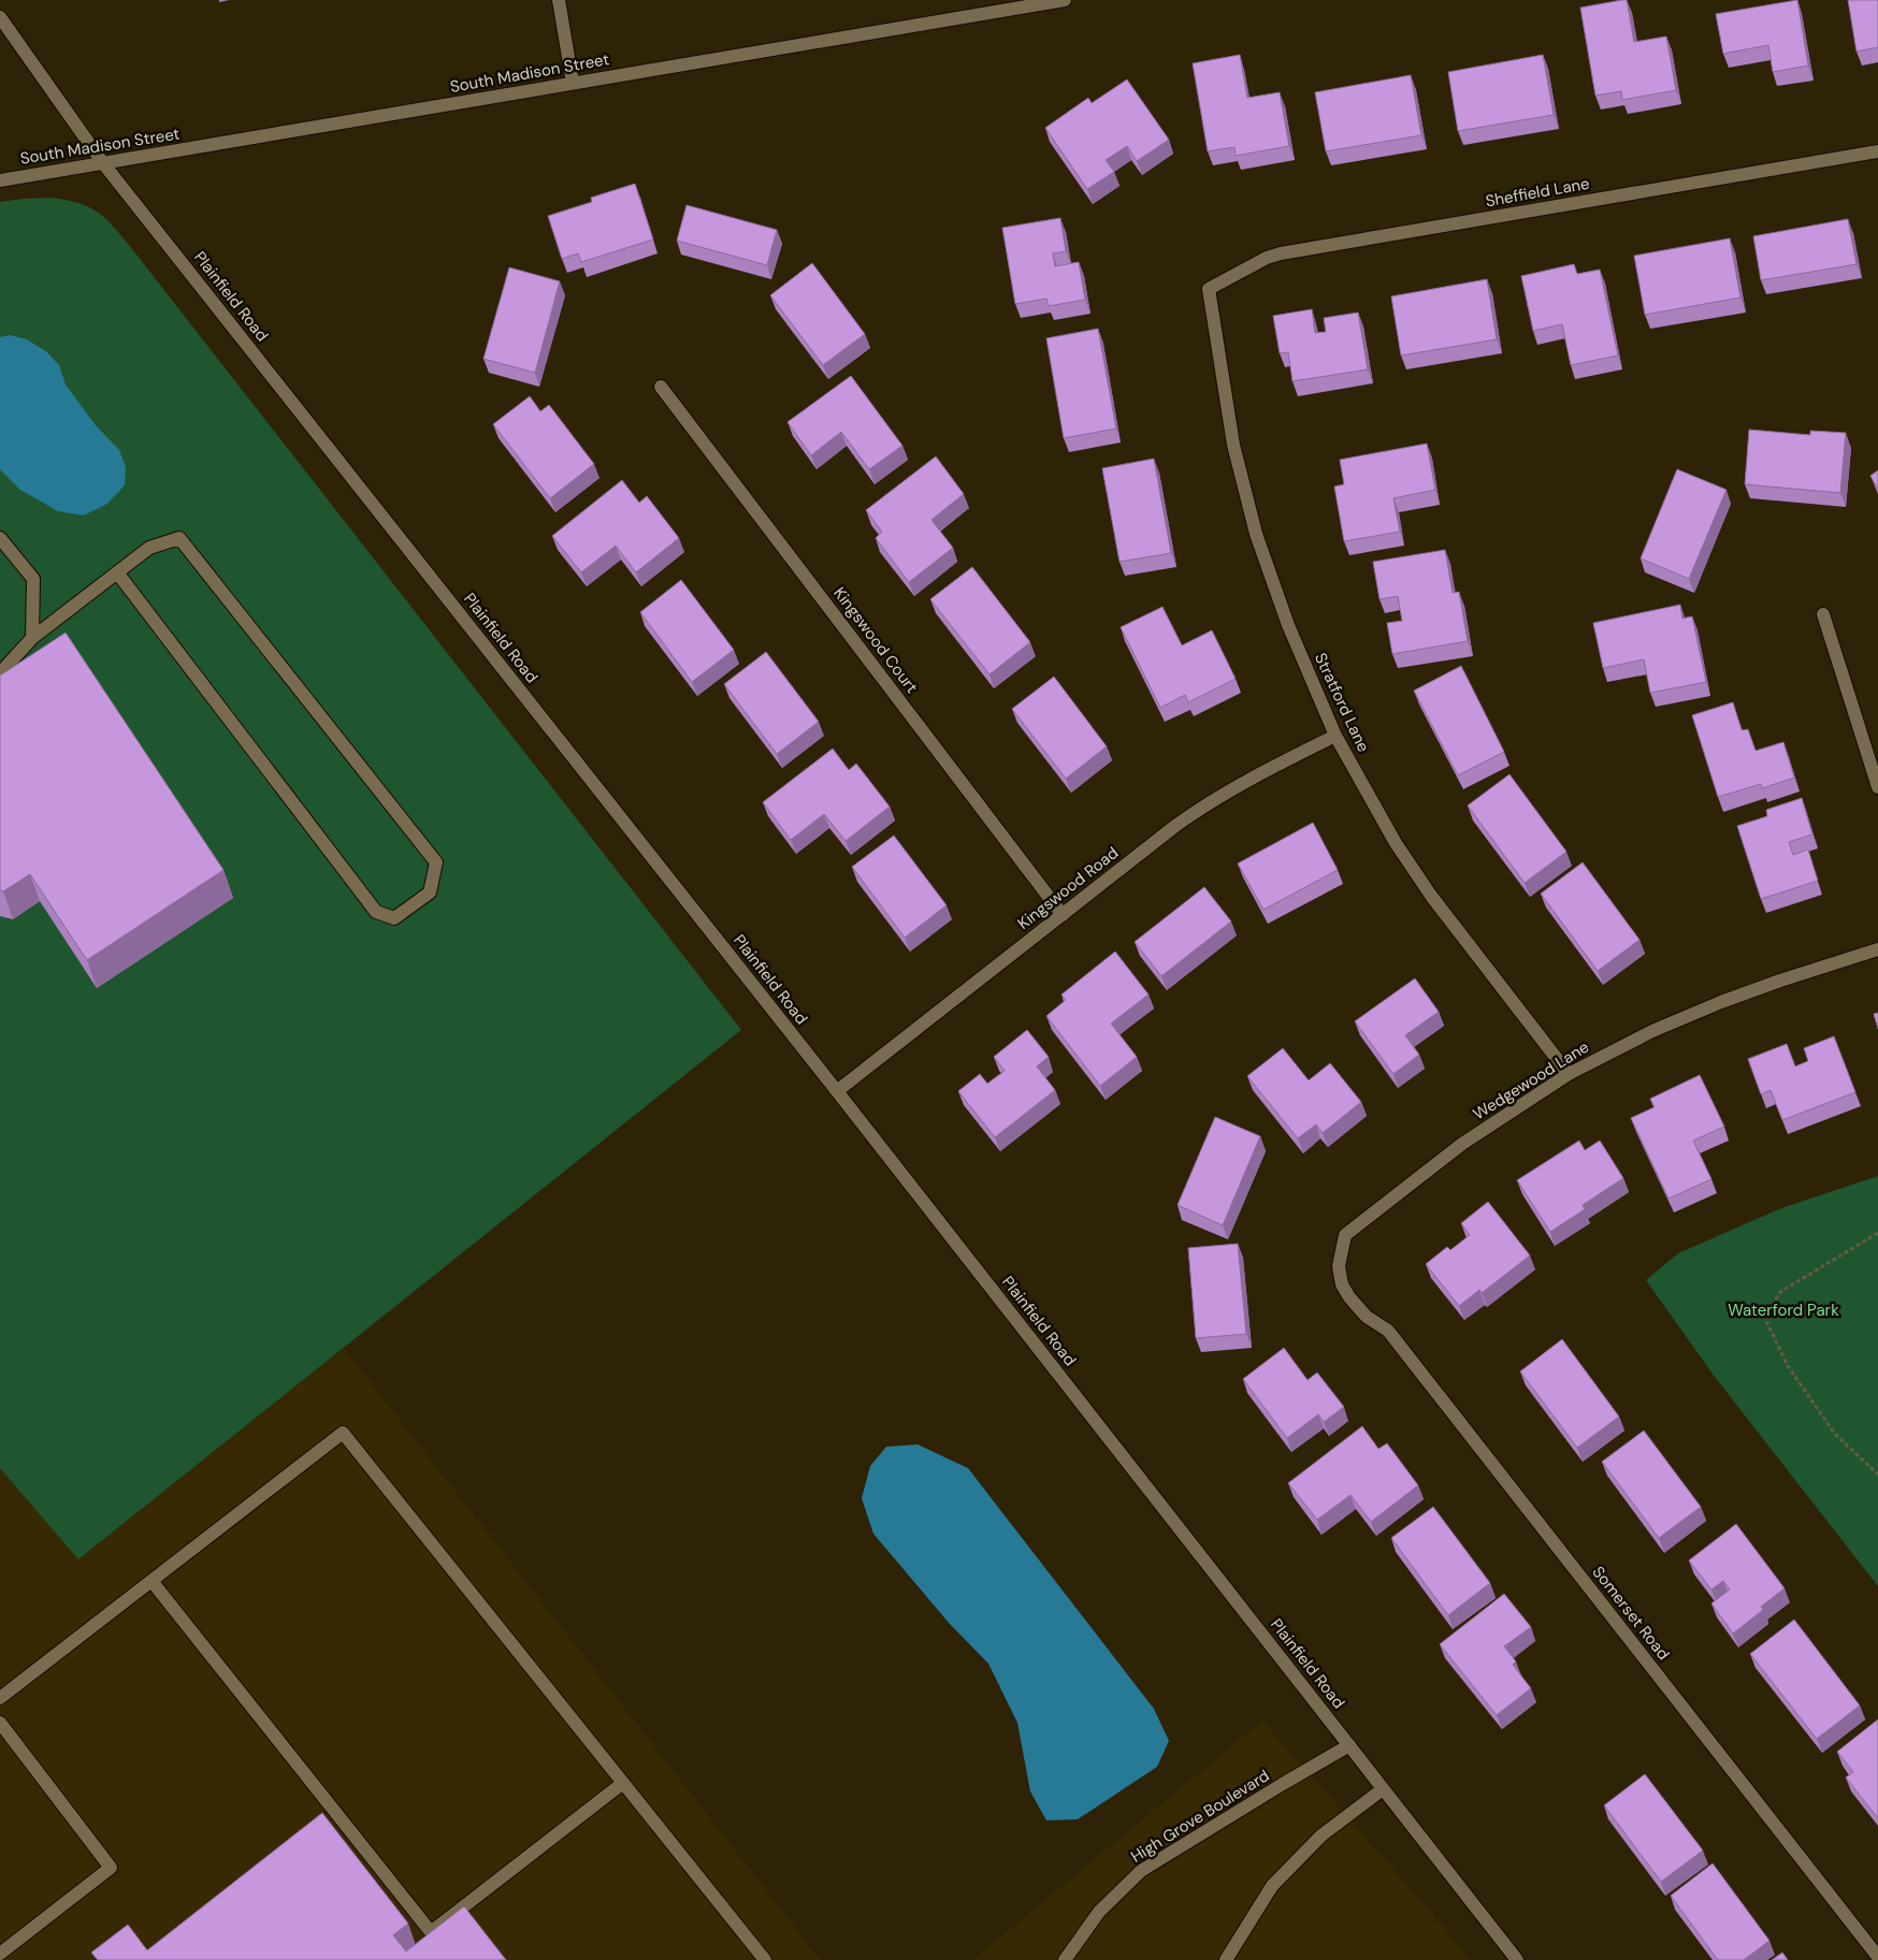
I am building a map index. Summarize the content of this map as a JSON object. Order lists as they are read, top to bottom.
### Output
{
  "streets": {
    "street": [
      "South Madison Street",
      "Sheffield Lane",
      "Plainfield Road",
      "Kingswood Court",
      "Stratford Lane",
      "Kingswood Road",
      "Wedgewood Lane",
      "Somerset Road",
      "High Grove Boulevard"
    ]
  },
  "crossings": [
    ["South Madison Street", "Plainfield Road"],
    ["Sheffield Lane", "Stratford Lane"],
    ["Plainfield Road", "Kingswood Road"],
    ["Plainfield Road", "High Grove Boulevard"],
    ["Kingswood Court", "Kingswood Road"],
    ["Stratford Lane", "Kingswood Road"],
    ["Stratford Lane", "Wedgewood Lane"],
    ["Wedgewood Lane", "Somerset Road"]
  ],
  "parks": ["Waterford Park"]
}
